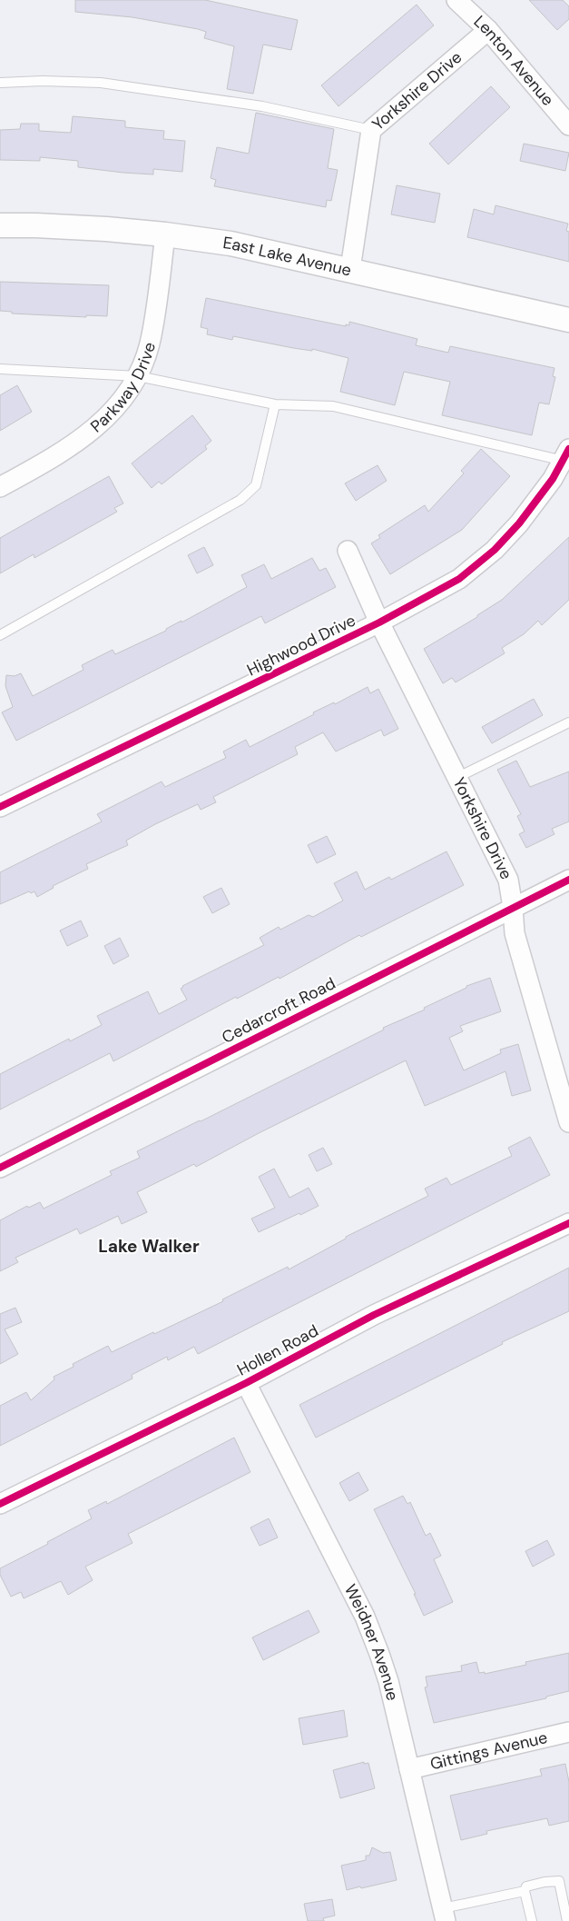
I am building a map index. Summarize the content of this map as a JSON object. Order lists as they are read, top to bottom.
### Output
{
  "streets": {
    "street": [
      "Lenton Avenue",
      "Yorkshire Drive",
      "East Lake Avenue",
      "Parkway Drive",
      "Highwood Drive",
      "Cedarcroft Road",
      "Hollen Road",
      "Weidner Avenue",
      "Gittings Avenue"
    ]
  },
  "crossings": [
    ["Lenton Avenue", "Yorkshire Drive"],
    ["Yorkshire Drive", "East Lake Avenue"],
    ["Yorkshire Drive", "Highwood Drive"],
    ["Yorkshire Drive", "Cedarcroft Road"],
    ["East Lake Avenue", "Parkway Drive"],
    ["Hollen Road", "Weidner Avenue"],
    ["Weidner Avenue", "Gittings Avenue"]
  ],
  "districts": ["Lake Walker"]
}
